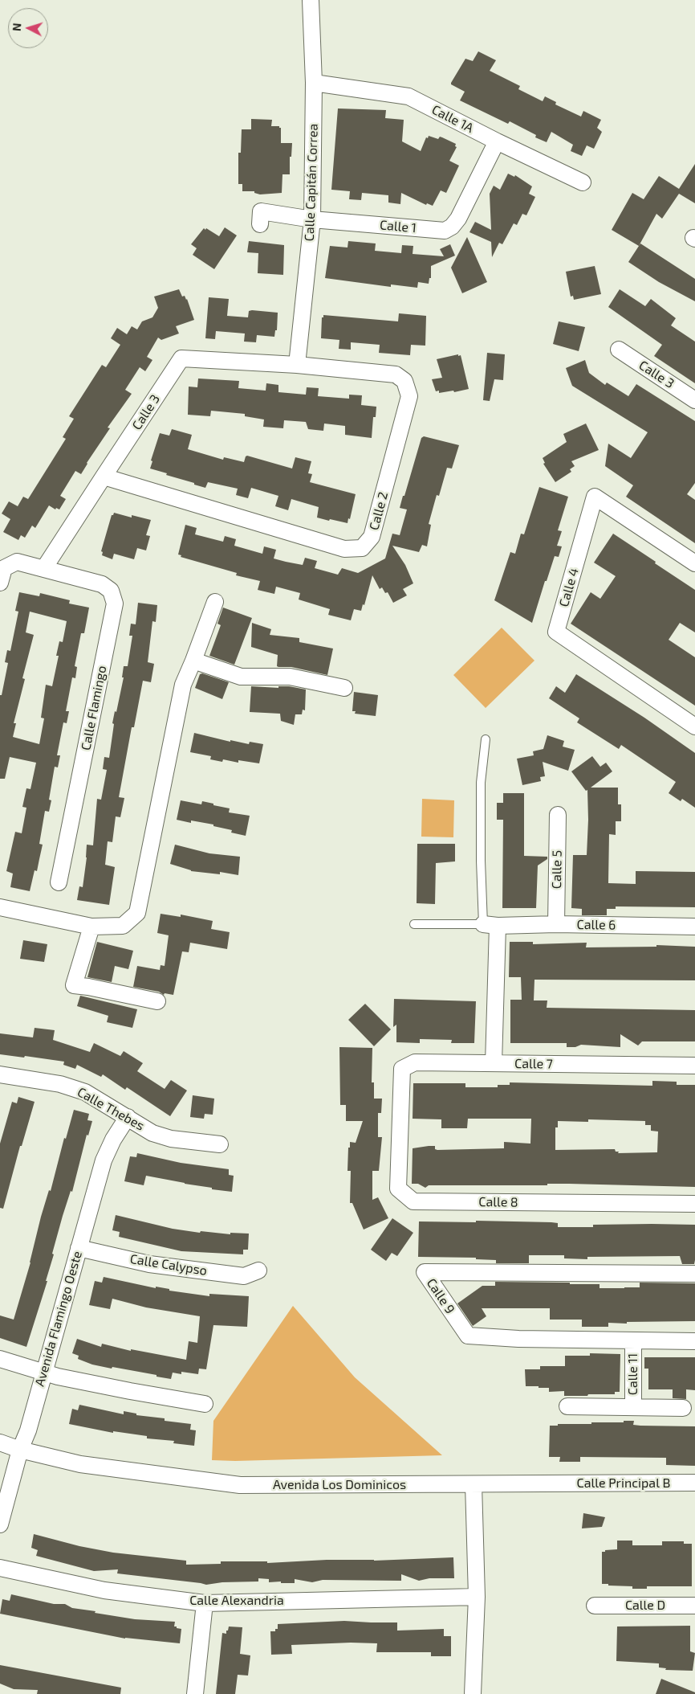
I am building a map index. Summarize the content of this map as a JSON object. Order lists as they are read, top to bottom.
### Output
{
  "streets": {
    "street": [
      "Calle 1A",
      "Calle Capitán Correa",
      "Calle 1",
      "Calle 3",
      "Calle 2",
      "Calle 4",
      "Calle Flamingo",
      "Calle 5",
      "Calle 6",
      "Calle 7",
      "Calle Thebes",
      "Calle 8",
      "Calle Calypso",
      "Calle 9",
      "Avenida Flamingo Oeste",
      "Calle 11",
      "Calle Principal B",
      "Avenida Los Dominicos",
      "Calle Alexandria",
      "Calle D"
    ]
  },
  "crossings": [
    ["Calle 1A", "Calle Capitán Correa"],
    ["Calle 1A", "Calle 1"],
    ["Calle Capitán Correa", "Calle 1"],
    ["Calle Capitán Correa", "Calle 3"],
    ["Calle Capitán Correa", "Calle 2"],
    ["Calle 3", "Calle 2"],
    ["Calle 3", "Calle Flamingo"],
    ["Calle 5", "Calle 6"],
    ["Calle 7", "Calle 8"],
    ["Calle Thebes", "Avenida Flamingo Oeste"],
    ["Calle Calypso", "Avenida Flamingo Oeste"],
    ["Calle 9", "Calle 11"],
    ["Avenida Flamingo Oeste", "Avenida Los Dominicos"],
    ["Calle Principal B", "Avenida Los Dominicos"]
  ],
  "north": "left"
}
